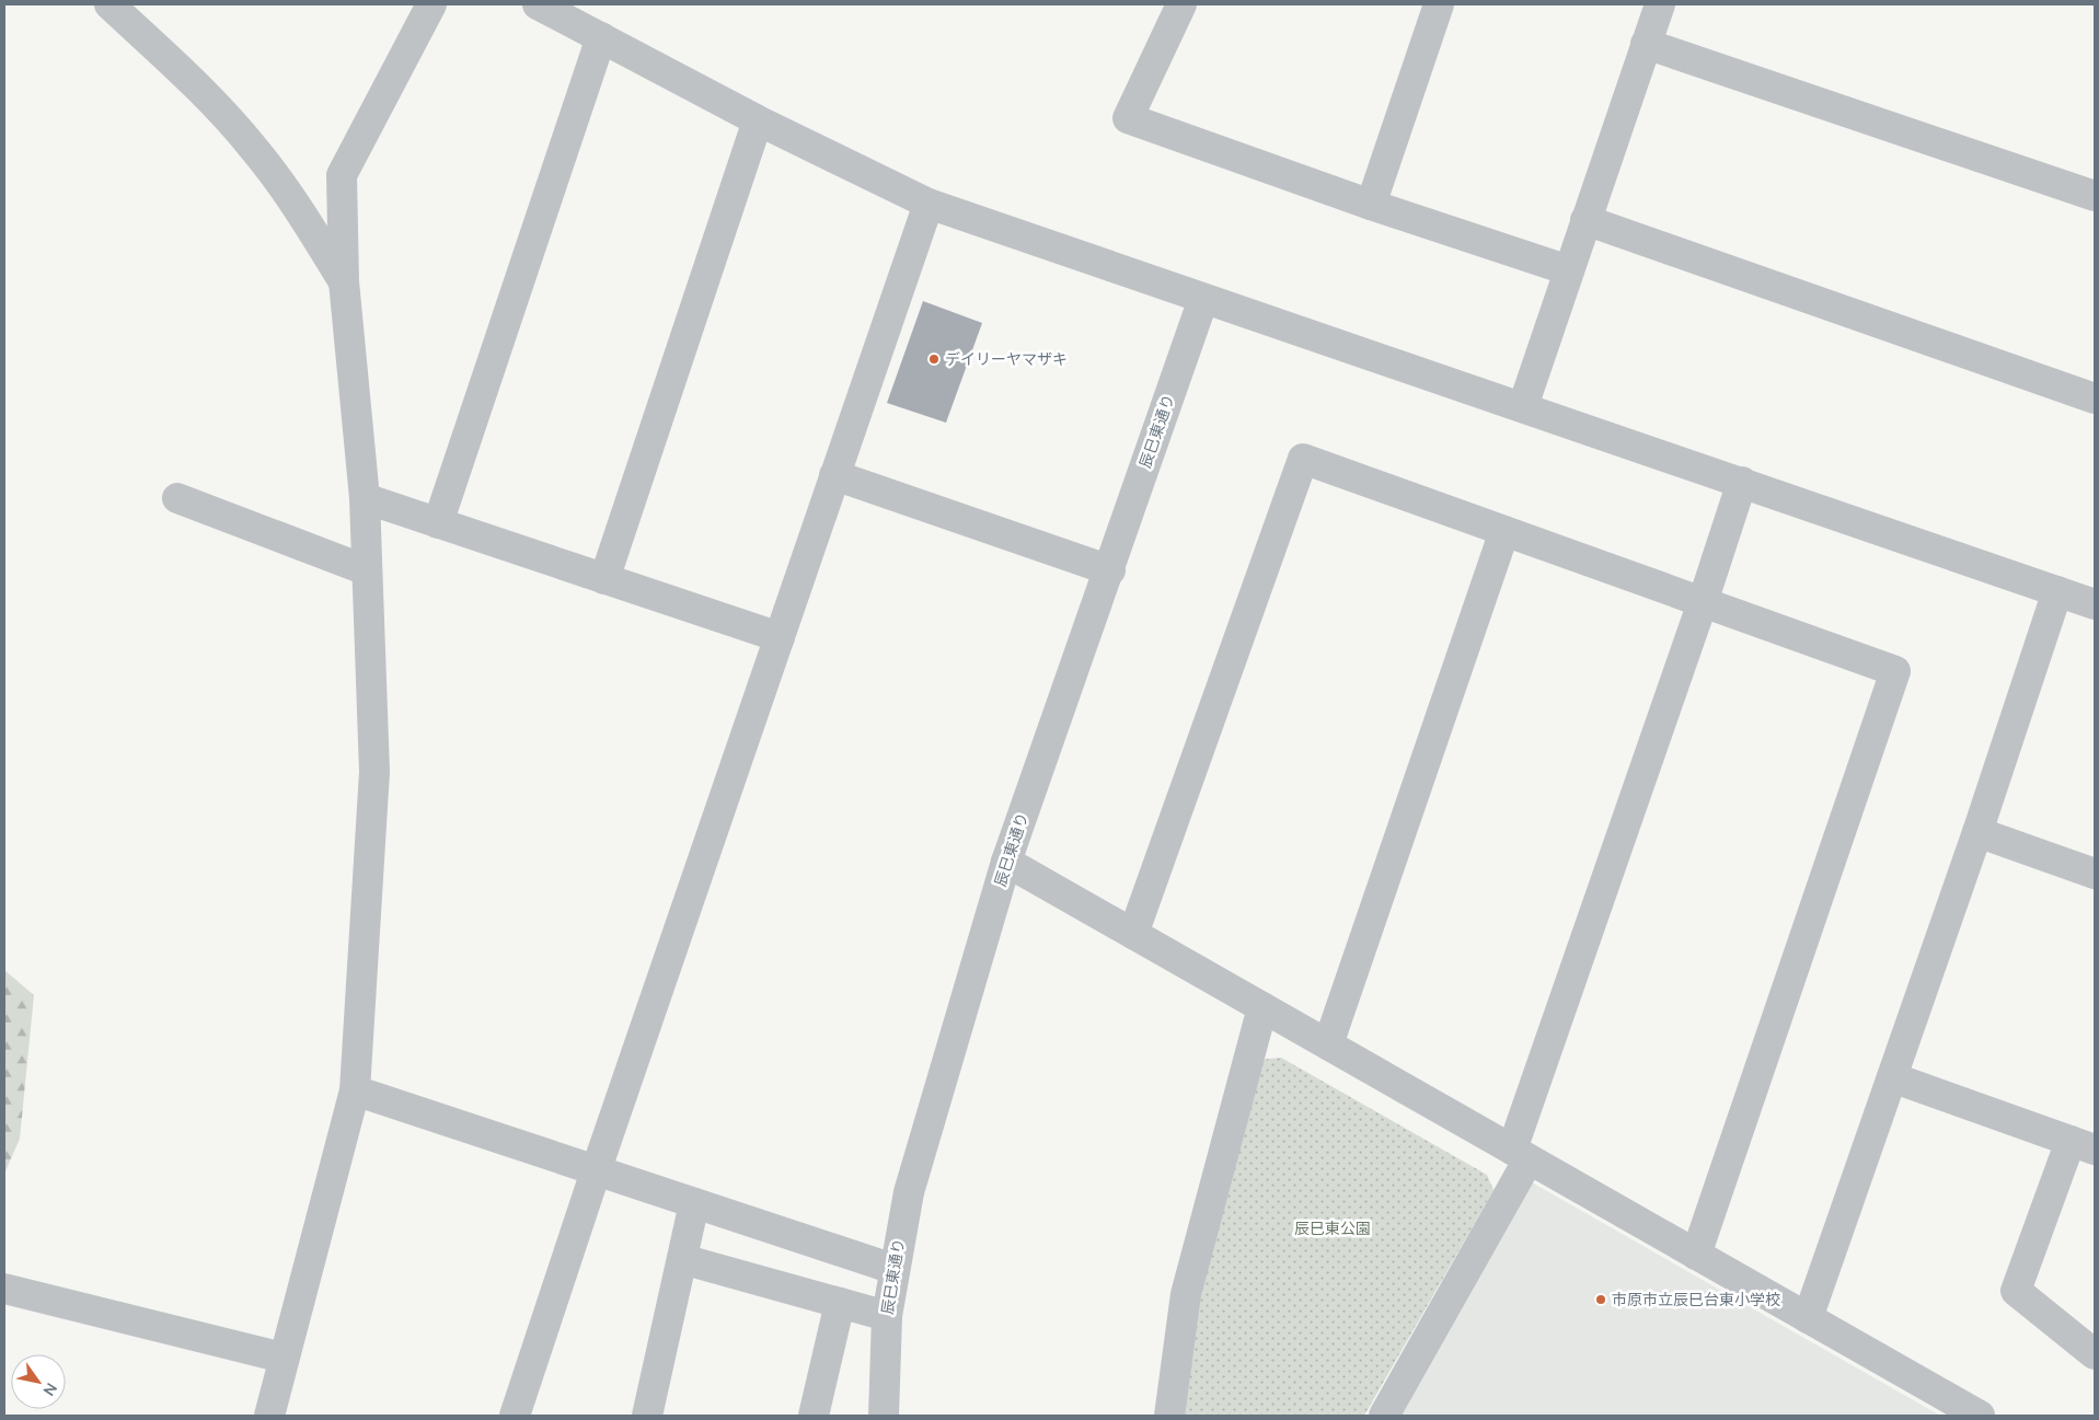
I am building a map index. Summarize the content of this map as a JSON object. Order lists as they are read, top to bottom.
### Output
{
  "streets": {
    "street": ["辰巳東通り"]
  },
  "parks": ["辰巳東公園"],
  "places": ["デイリーヤマザキ", "市原市立辰巳台東小学校"],
  "north": "bottom right"
}
